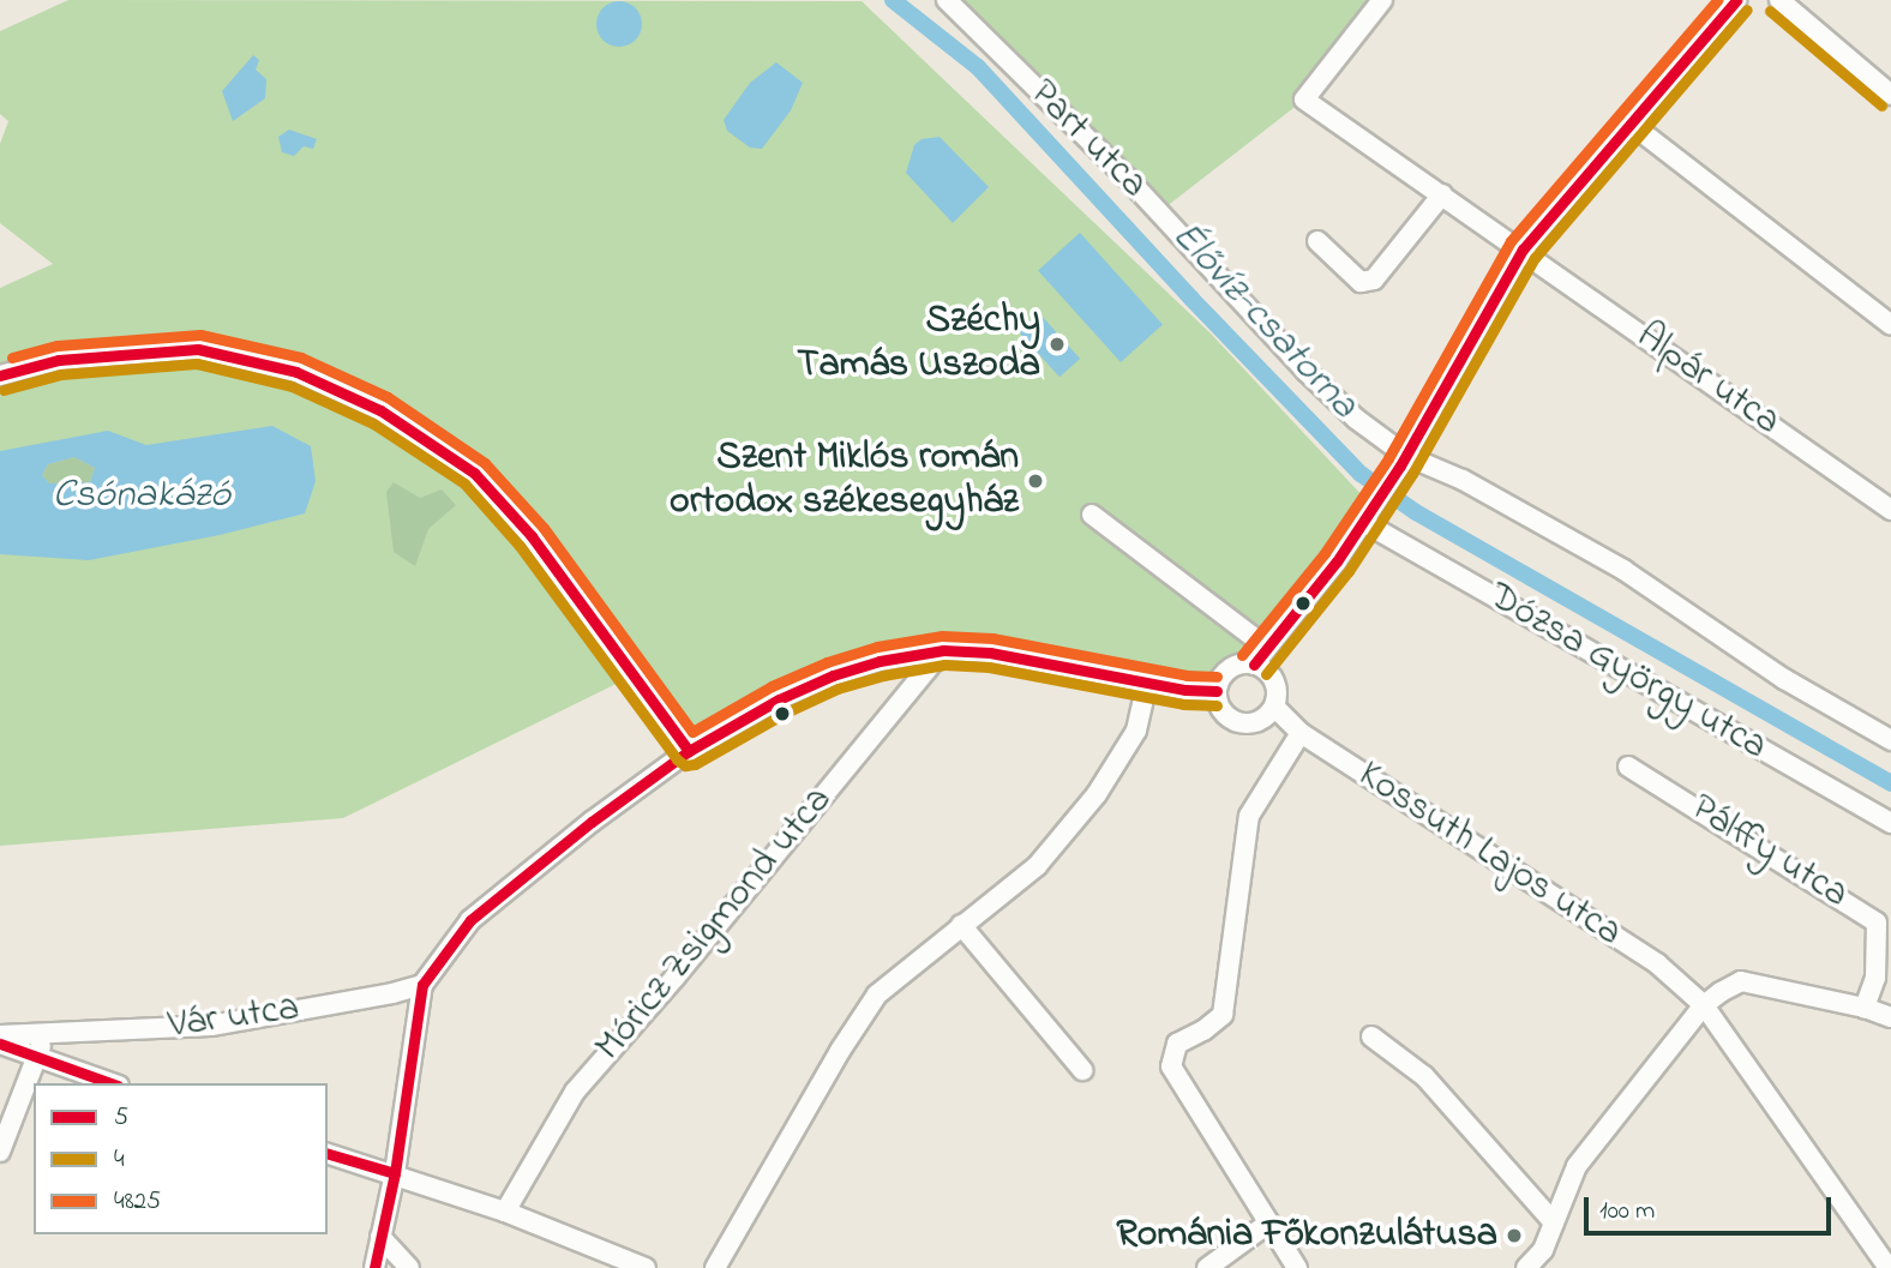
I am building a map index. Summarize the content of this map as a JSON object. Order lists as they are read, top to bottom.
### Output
{
  "streets": {
    "street": [
      "Part utca",
      "Alpár utca",
      "Dózsa György utca",
      "Pálffy utca",
      "Kossuth Lajos utca",
      "Móricz Zsigmond utca",
      "Vár utca"
    ]
  },
  "crossings": [
    ["Part utca", "Dózsa György utca"]
  ],
  "water": ["Élővíz-csatorna", "Csónakázó"],
  "places": ["Széchy Tamás Uszoda", "Szent Miklós román ortodox székesegyház", "Románia Főkonzulátusa"],
  "lines": ["transit line 5", "transit line 4825", "transit line 4"],
  "legend": ["5", "4", "4825"],
  "scale_bar": "100 m"
}
